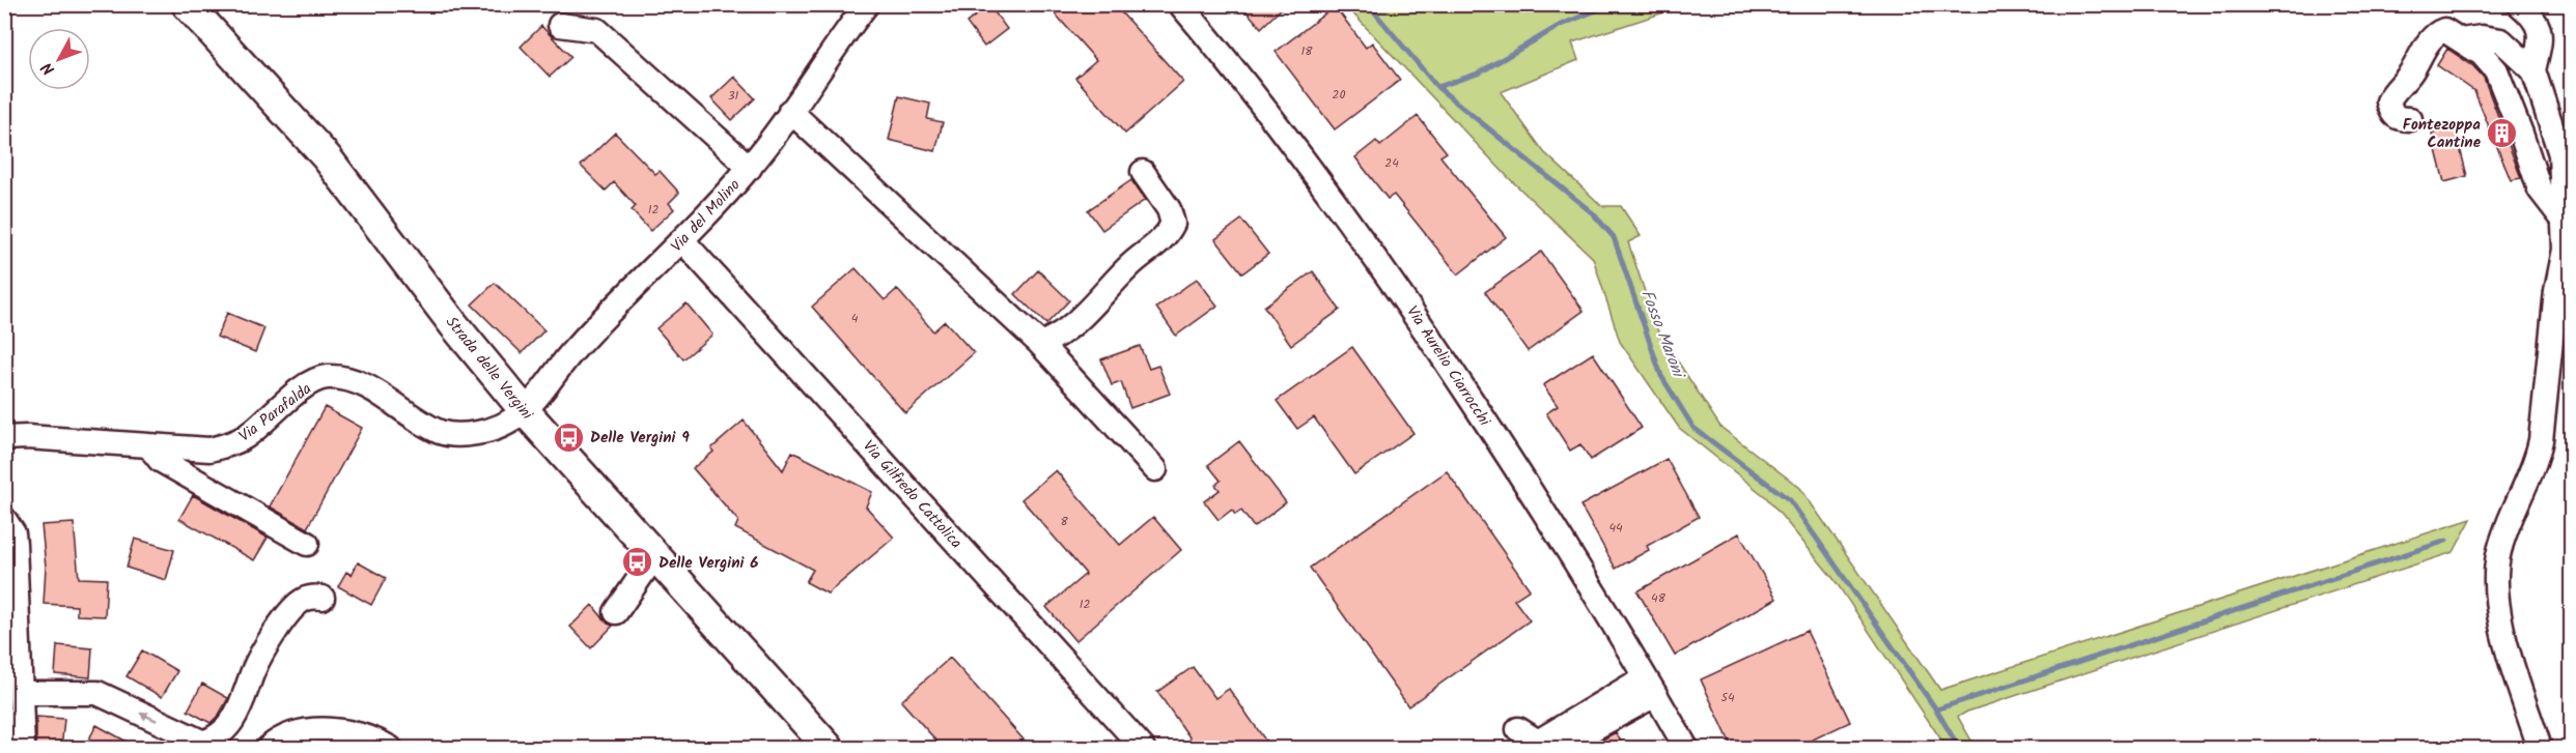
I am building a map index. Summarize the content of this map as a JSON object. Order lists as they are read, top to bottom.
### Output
{
  "streets": {
    "main road": ["Strada delle Vergini"],
    "street": [
      "Via del Molino",
      "Via Aurelio Ciarrocchi",
      "Via Parafalda",
      "Via Gilfredo Cattolica"
    ]
  },
  "crossings": [
    ["Via del Molino", "Strada delle Vergini"],
    ["Via del Molino", "Via Parafalda"],
    ["Via del Molino", "Via Gilfredo Cattolica"],
    ["Strada delle Vergini", "Via Parafalda"]
  ],
  "water": ["Fosso Maroni"],
  "places": {
    "building": ["Fontezoppa Cantine"],
    "bus stop": ["Delle Vergini 9", "Delle Vergini 6"]
  },
  "house_numbers": [
    "18",
    "20",
    "31",
    "24",
    "12",
    "4",
    "8",
    "44",
    "48",
    "12",
    "54"
  ],
  "north": "bottom left"
}
